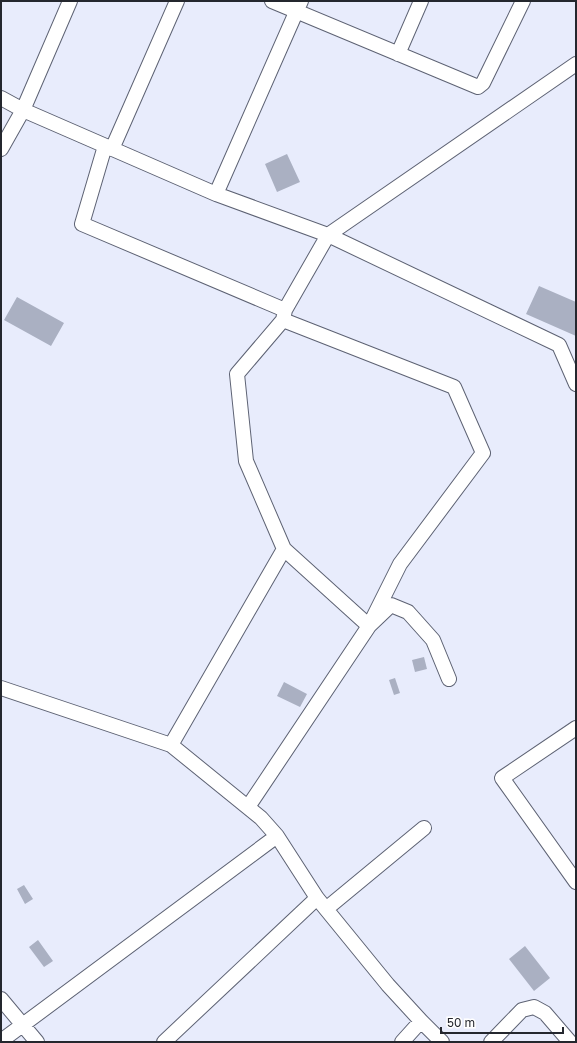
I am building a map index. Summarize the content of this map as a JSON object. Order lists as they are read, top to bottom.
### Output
{
  "scale_bar": "50 m"
}
